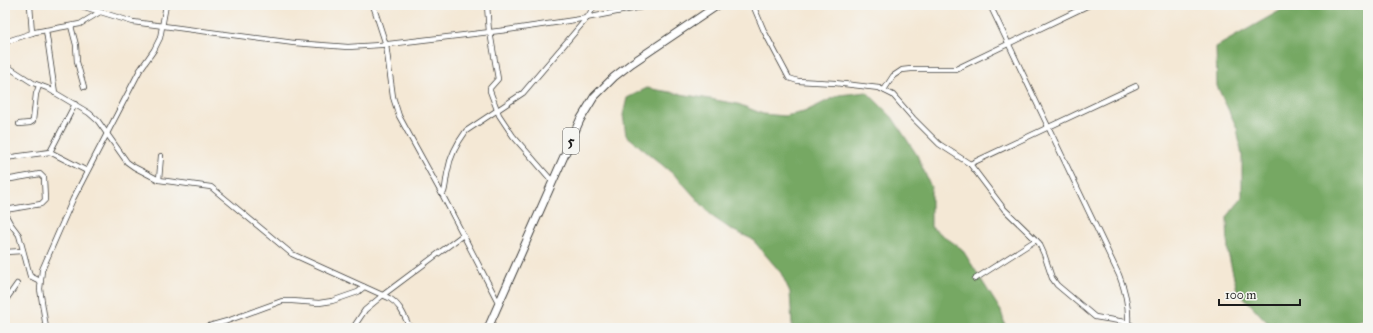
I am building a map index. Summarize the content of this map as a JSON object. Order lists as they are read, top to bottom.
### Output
{
  "streets": {
    "main road": ["5"]
  },
  "scale_bar": "100 m"
}
